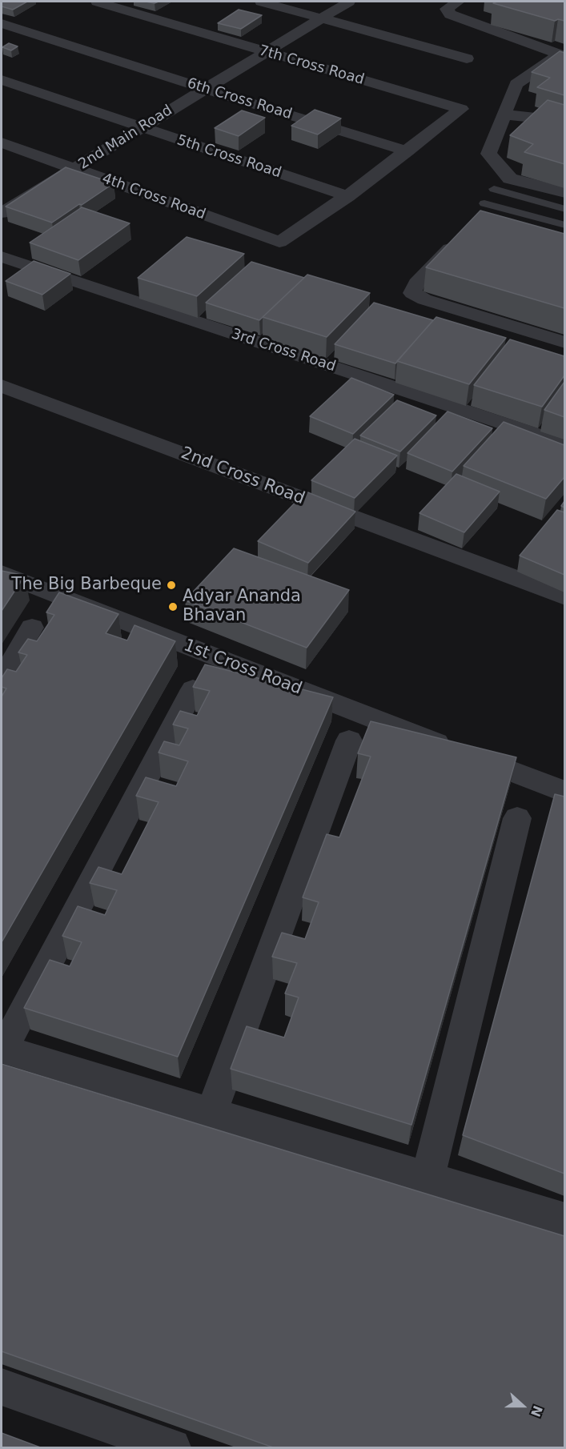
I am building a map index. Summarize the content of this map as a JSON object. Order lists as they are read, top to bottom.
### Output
{
  "streets": {
    "street": [
      "7th Cross Road",
      "6th Cross Road",
      "2nd Main Road",
      "5th Cross Road",
      "4th Cross Road",
      "3rd Cross Road",
      "2nd Cross Road",
      "1st Cross Road"
    ]
  },
  "crossings": [
    ["7th Cross Road", "6th Cross Road"],
    ["7th Cross Road", "2nd Main Road"],
    ["6th Cross Road", "2nd Main Road"],
    ["2nd Main Road", "5th Cross Road"],
    ["2nd Main Road", "4th Cross Road"],
    ["5th Cross Road", "4th Cross Road"]
  ],
  "places": ["The Big Barbeque", "Adyar Ananda Bhavan"],
  "north": "right"
}
